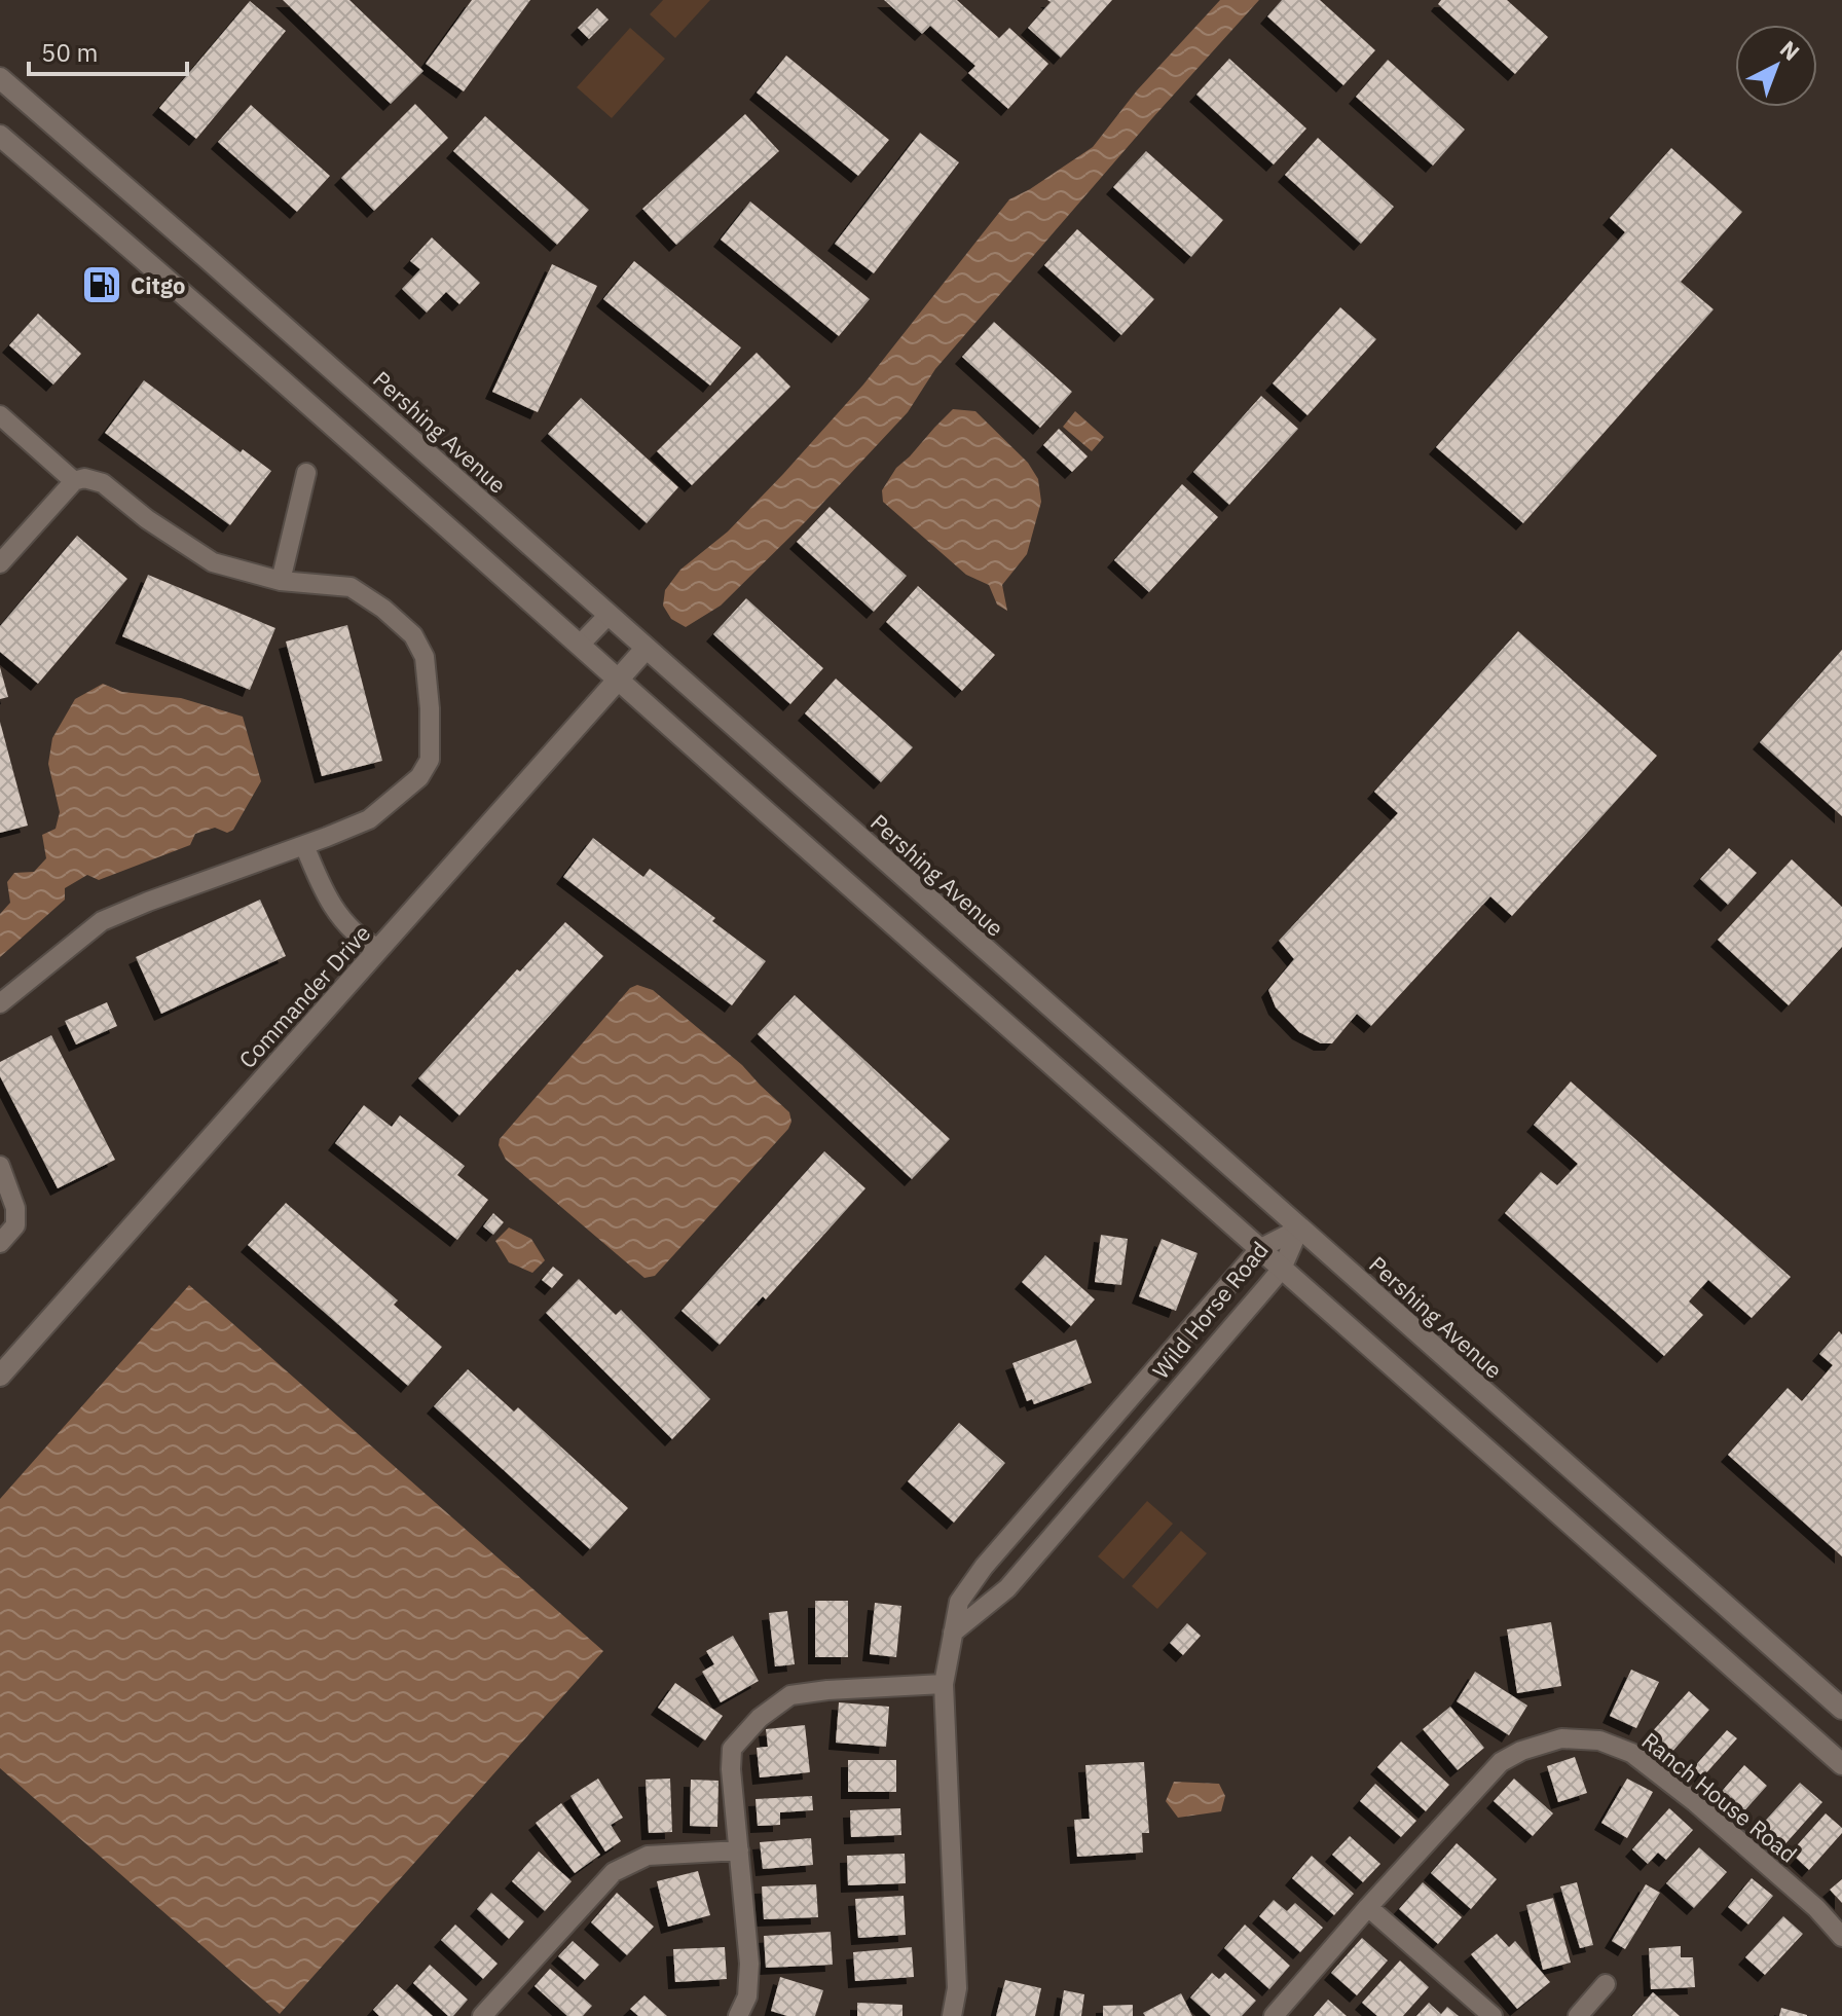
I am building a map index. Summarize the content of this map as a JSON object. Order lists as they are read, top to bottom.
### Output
{
  "streets": {
    "street": [
      "Pershing Avenue",
      "Commander Drive",
      "Wild Horse Road",
      "Ranch House Road"
    ]
  },
  "crossings": [
    ["Pershing Avenue", "Commander Drive"],
    ["Pershing Avenue", "Wild Horse Road"]
  ],
  "places": {
    "fuel station": ["Citgo"]
  },
  "scale_bar": "50 m",
  "north": "top right"
}
